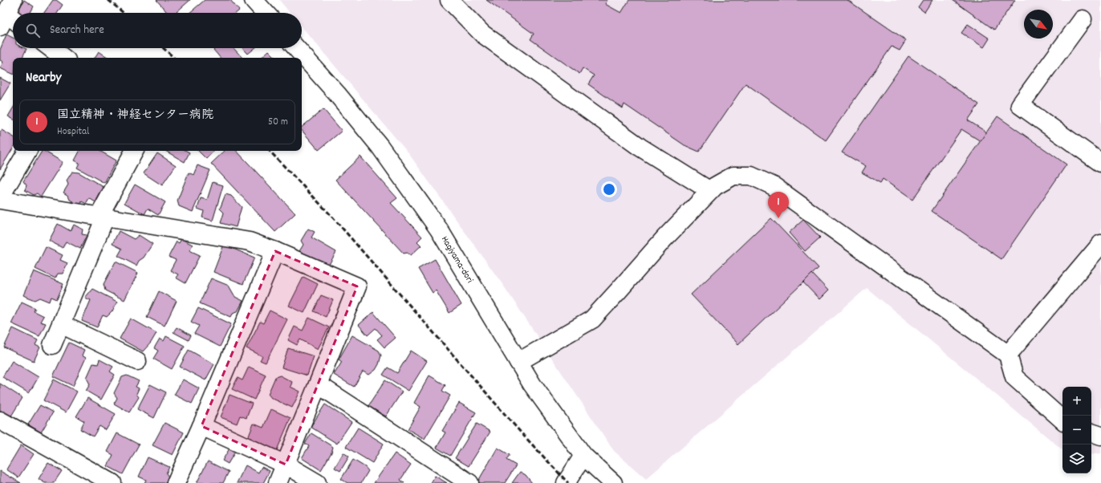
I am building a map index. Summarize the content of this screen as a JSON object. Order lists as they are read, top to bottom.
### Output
{
  "streets": {
    "street": ["Hagiyama-dori"]
  },
  "north": "bottom right",
  "page": {
    "search": "Search here",
    "heading": "Nearby",
    "list": [
      {
        "mark": "1",
        "name": "国立精神・神経センター病院",
        "note": "Hospital",
        "value": "50 m"
      }
    ],
    "pins": "1",
    "map_buttons": ["+", "−"]
  }
}
